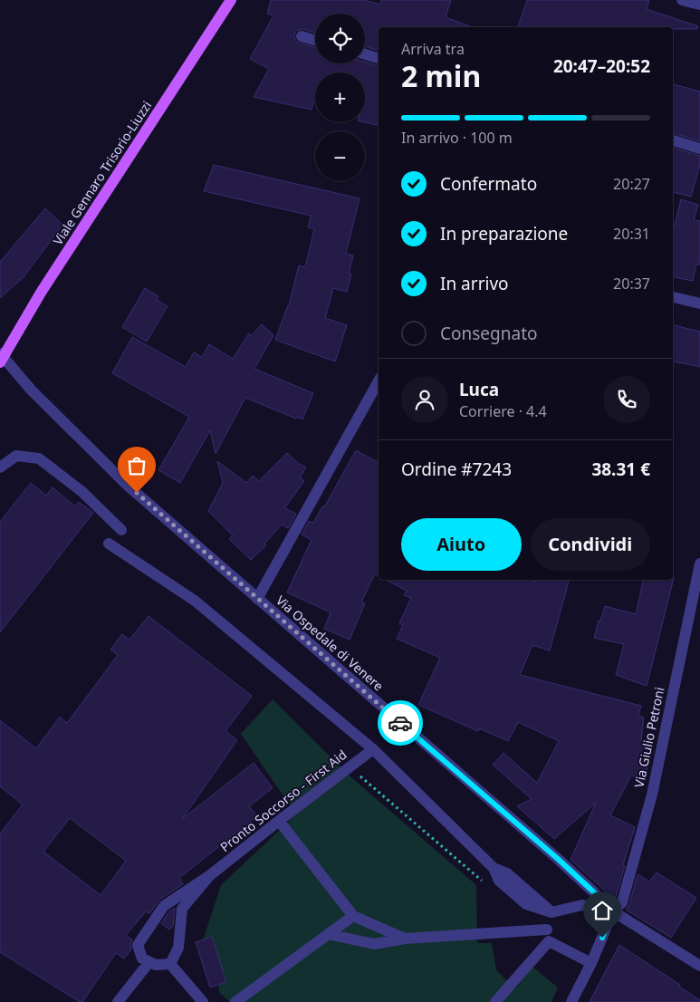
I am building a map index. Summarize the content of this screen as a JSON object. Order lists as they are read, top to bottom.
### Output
{
  "streets": {
    "main road": ["Viale Gennaro Trisorio-Liuzzi"],
    "street": ["Via Ospedale di Venere", "Via Giulio Petroni", "Pronto Soccorso - First Aid"]
  },
  "crossings": [
    ["Viale Gennaro Trisorio-Liuzzi", "Via Ospedale di Venere"],
    ["Via Ospedale di Venere", "Via Giulio Petroni"]
  ],
  "page": {
    "map_buttons": ["+", "−"],
    "heading": ["2 min", "Arriva tra", "20:47–20:52"],
    "panel": [
      "Luca",
      "Corriere · 4.4",
      "Ordine #7243",
      "38.31 €"
    ],
    "bar": "In arrivo · 100 m",
    "list": [
      ["Confermato", "20:27"],
      ["In preparazione", "20:31"],
      ["In arrivo", "20:37"],
      "Consegnato"
    ],
    "buttons": ["Aiuto", "Condividi"]
  }
}
